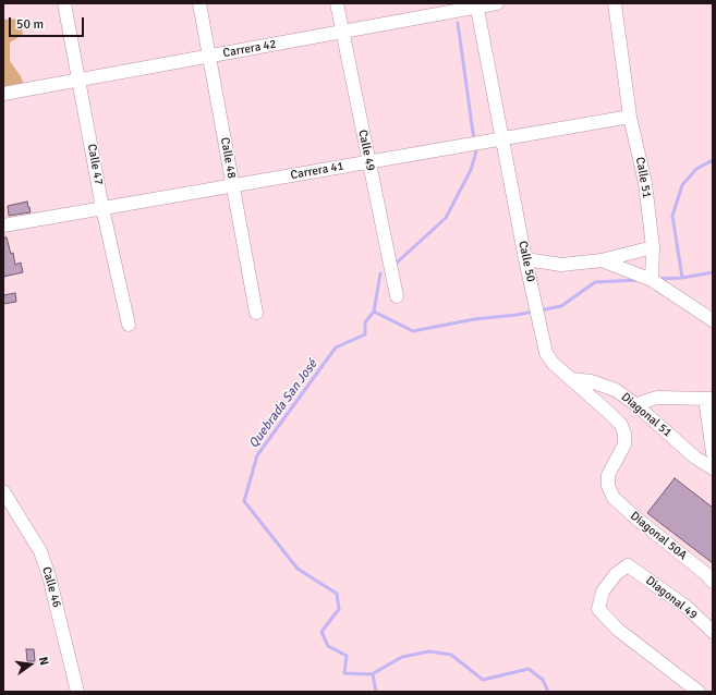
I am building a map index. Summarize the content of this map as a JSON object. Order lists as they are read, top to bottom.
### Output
{
  "streets": {
    "street": [
      "Carrera 42",
      "Calle 49",
      "Calle 48",
      "Calle 47",
      "Carrera 41",
      "Calle 51",
      "Calle 50",
      "Diagonal 51",
      "Diagonal 50A",
      "Calle 46",
      "Diagonal 49"
    ]
  },
  "crossings": [
    ["Carrera 42", "Calle 49"],
    ["Carrera 42", "Calle 48"],
    ["Carrera 42", "Calle 47"],
    ["Carrera 42", "Calle 50"],
    ["Calle 49", "Carrera 41"],
    ["Calle 48", "Carrera 41"],
    ["Calle 47", "Carrera 41"],
    ["Carrera 41", "Calle 51"],
    ["Carrera 41", "Calle 50"],
    ["Calle 50", "Diagonal 51"],
    ["Calle 50", "Diagonal 50A"]
  ],
  "water": ["Quebrada San José"],
  "scale_bar": "50 m",
  "north": "right"
}
